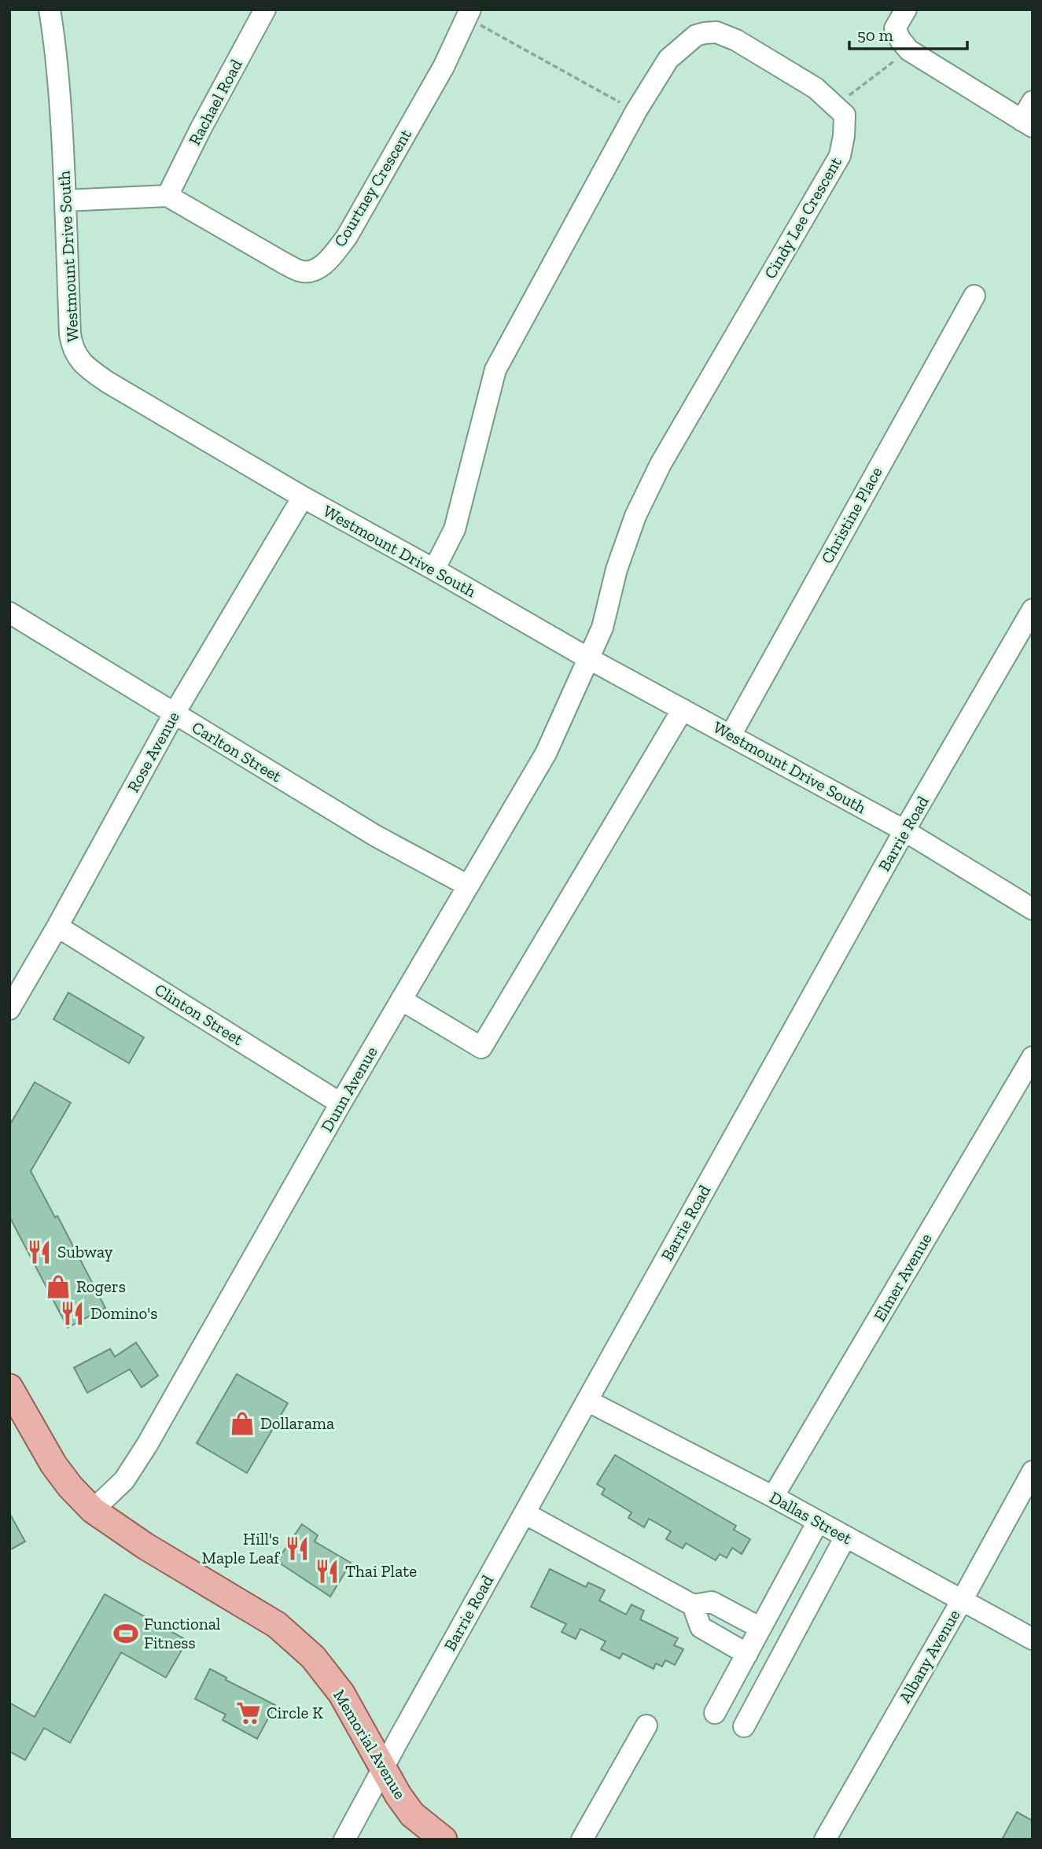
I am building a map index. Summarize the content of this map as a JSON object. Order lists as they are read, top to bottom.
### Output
{
  "streets": {
    "main road": ["Memorial Avenue"],
    "street": [
      "Rachael Road",
      "Courtney Crescent",
      "Cindy Lee Crescent",
      "Westmount Drive South",
      "Christine Place",
      "Rose Avenue",
      "Carlton Street",
      "Barrie Road",
      "Clinton Street",
      "Dunn Avenue",
      "Elmer Avenue",
      "Dallas Street",
      "Albany Avenue"
    ]
  },
  "crossings": [
    ["Rachael Road", "Courtney Crescent"],
    ["Cindy Lee Crescent", "Westmount Drive South"],
    ["Cindy Lee Crescent", "Dunn Avenue"],
    ["Westmount Drive South", "Christine Place"],
    ["Westmount Drive South", "Rose Avenue"],
    ["Westmount Drive South", "Barrie Road"],
    ["Westmount Drive South", "Dunn Avenue"],
    ["Rose Avenue", "Carlton Street"],
    ["Rose Avenue", "Clinton Street"],
    ["Carlton Street", "Dunn Avenue"],
    ["Barrie Road", "Dallas Street"],
    ["Barrie Road", "Memorial Avenue"],
    ["Clinton Street", "Dunn Avenue"],
    ["Dunn Avenue", "Memorial Avenue"],
    ["Elmer Avenue", "Dallas Street"],
    ["Dallas Street", "Albany Avenue"]
  ],
  "places": {
    "restaurant": [
      "Subway",
      "Domino's",
      "Hill's Maple Leaf",
      "Thai Plate"
    ],
    "shop": ["Rogers", "Dollarama"],
    "sports": ["Functional Fitness"],
    "supermarket": ["Circle K"]
  },
  "scale_bar": "50 m"
}
